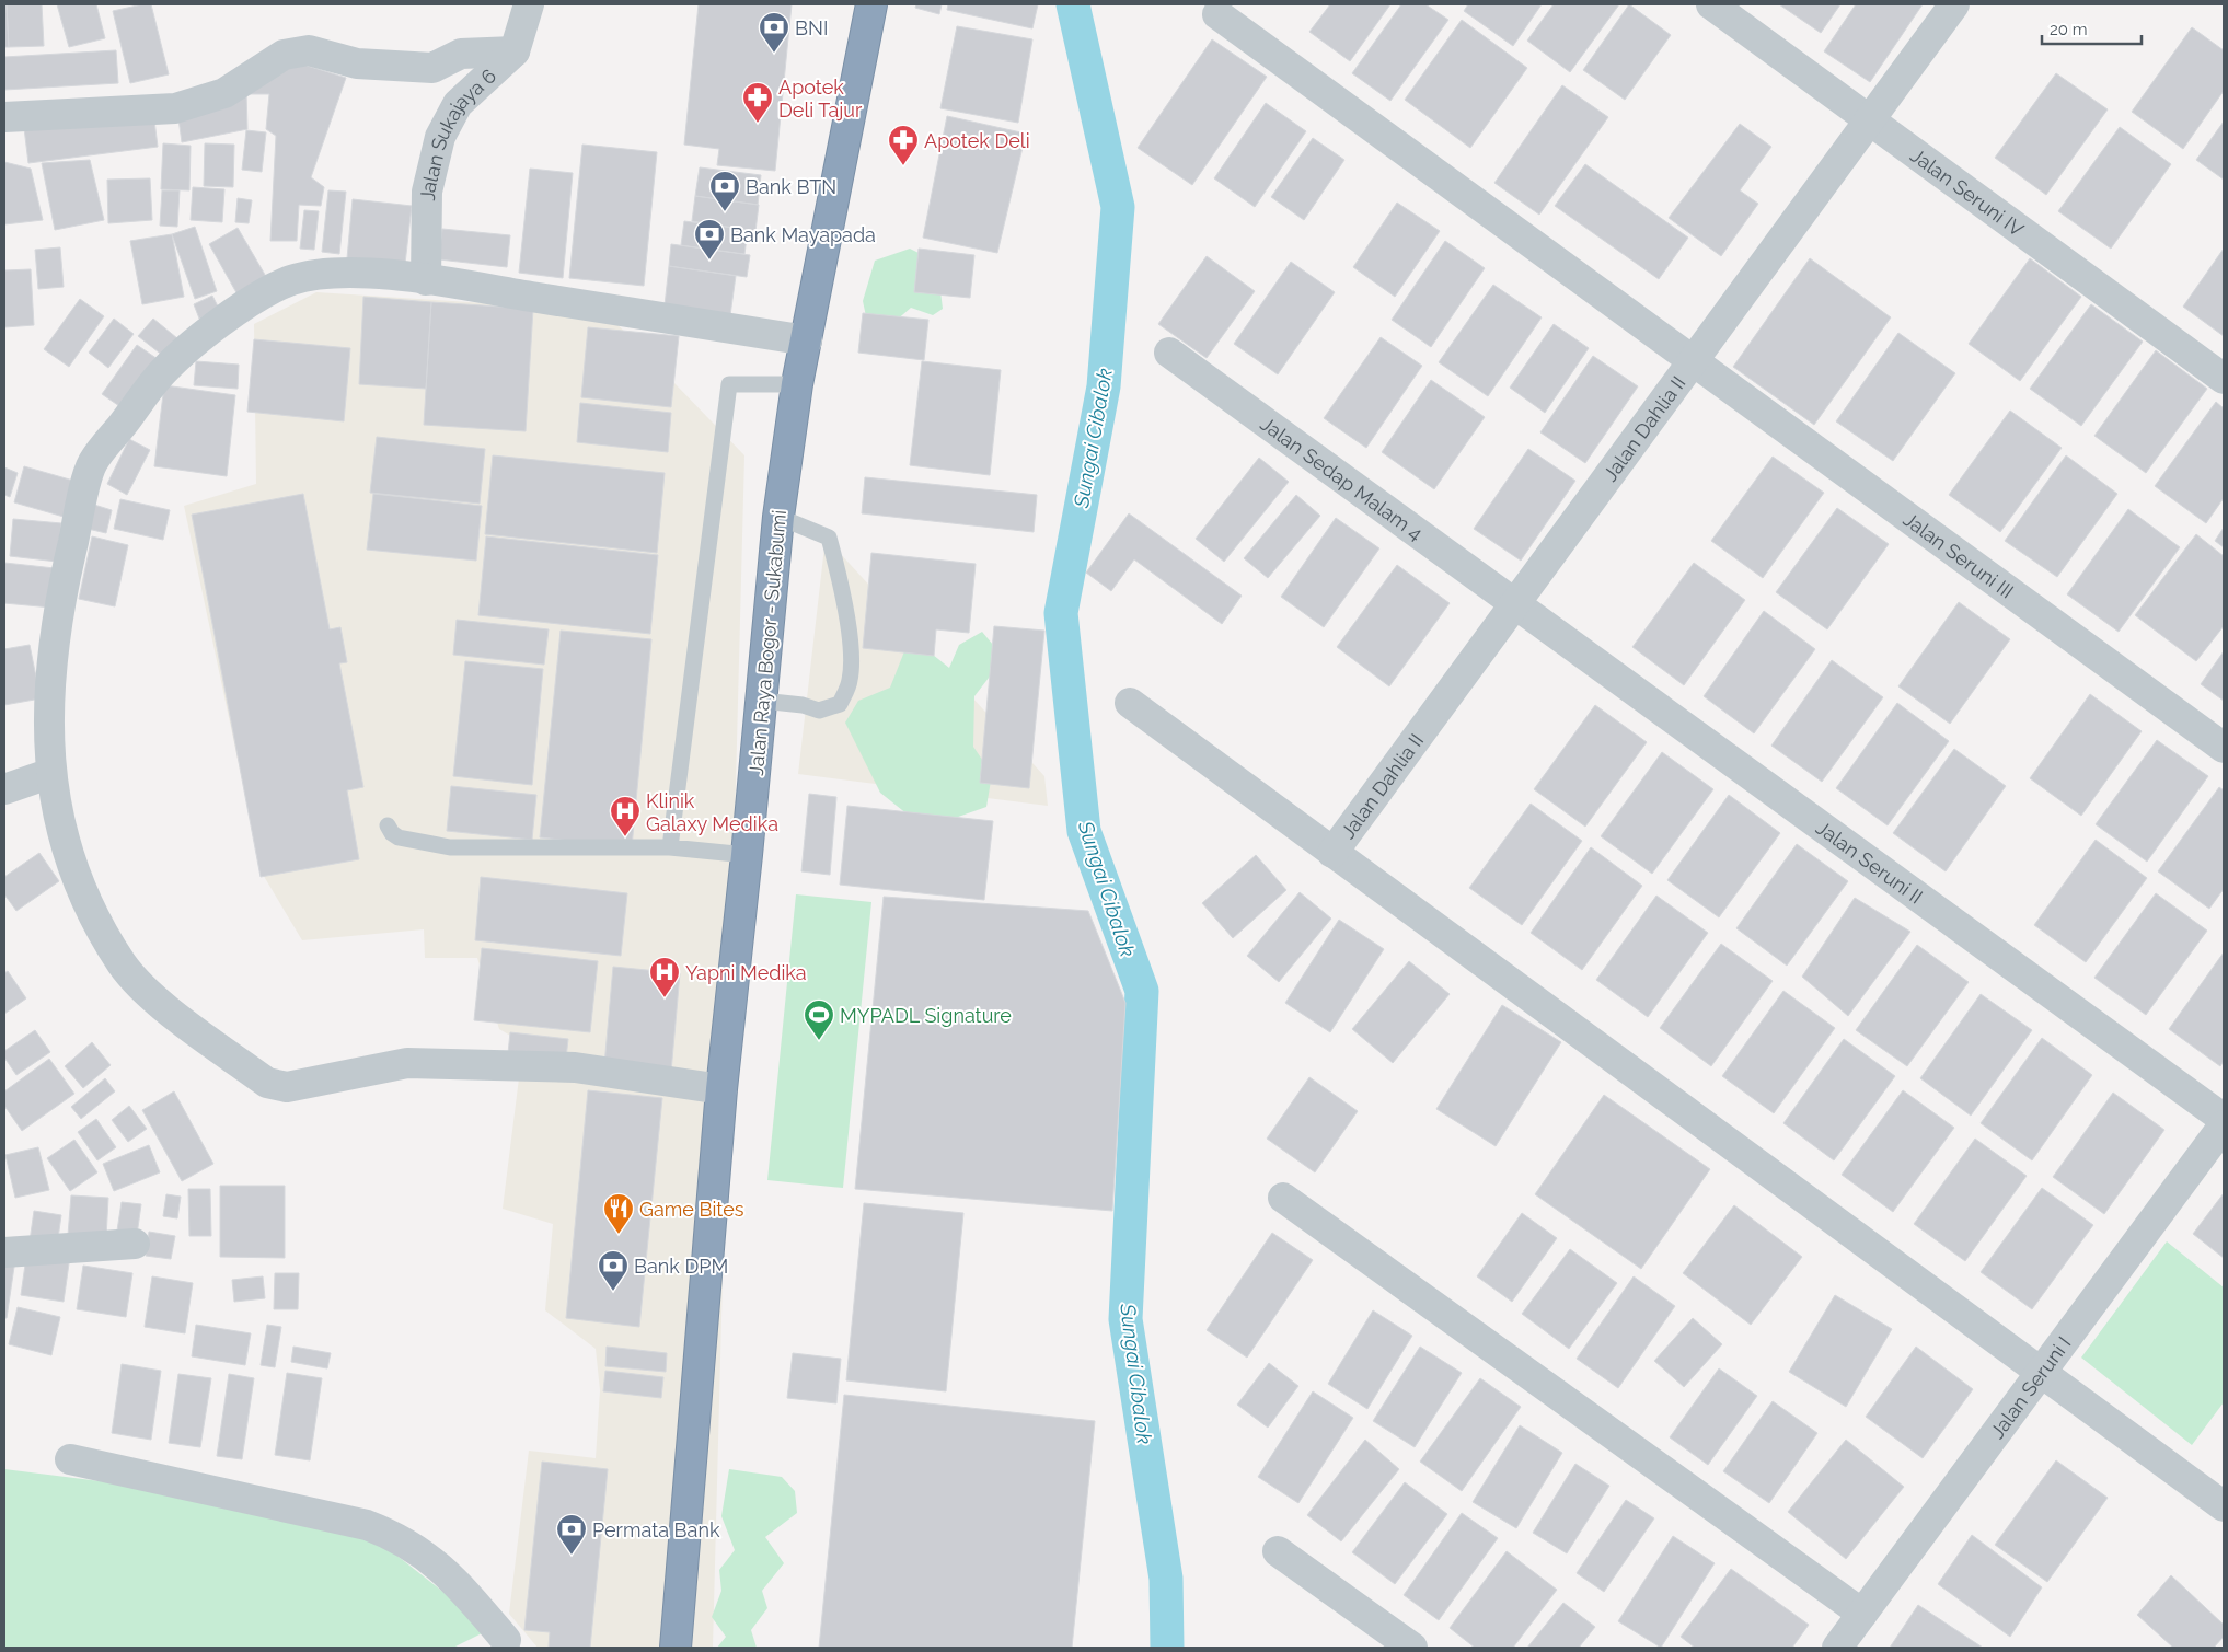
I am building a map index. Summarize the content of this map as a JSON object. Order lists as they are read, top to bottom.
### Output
{
  "streets": {
    "highway": ["Jalan Raya Bogor - Sukabumi"],
    "street": [
      "Jalan Sukajaya 6",
      "Jalan Seruni IV",
      "Jalan Dahlia II",
      "Jalan Sedap Malam 4",
      "Jalan Seruni III",
      "Jalan Seruni II",
      "Jalan Seruni I"
    ]
  },
  "crossings": [
    ["Jalan Seruni IV", "Jalan Dahlia II"],
    ["Jalan Dahlia II", "Jalan Sedap Malam 4"],
    ["Jalan Dahlia II", "Jalan Seruni III"],
    ["Jalan Dahlia II", "Jalan Seruni II"],
    ["Jalan Sedap Malam 4", "Jalan Seruni II"]
  ],
  "water": ["Sungai Cibalok"],
  "places": {
    "bank": [
      "BNI",
      "Bank BTN",
      "Bank Mayapada",
      "Bank DPM",
      "Permata Bank"
    ],
    "pharmacy": ["Apotek Deli Tajur", "Apotek Deli"],
    "hospital": ["Klinik Galaxy Medika", "Yapni Medika"],
    "sports": ["MYPADL Signature"],
    "restaurant": ["Game Bites"]
  },
  "scale_bar": "20 m"
}
